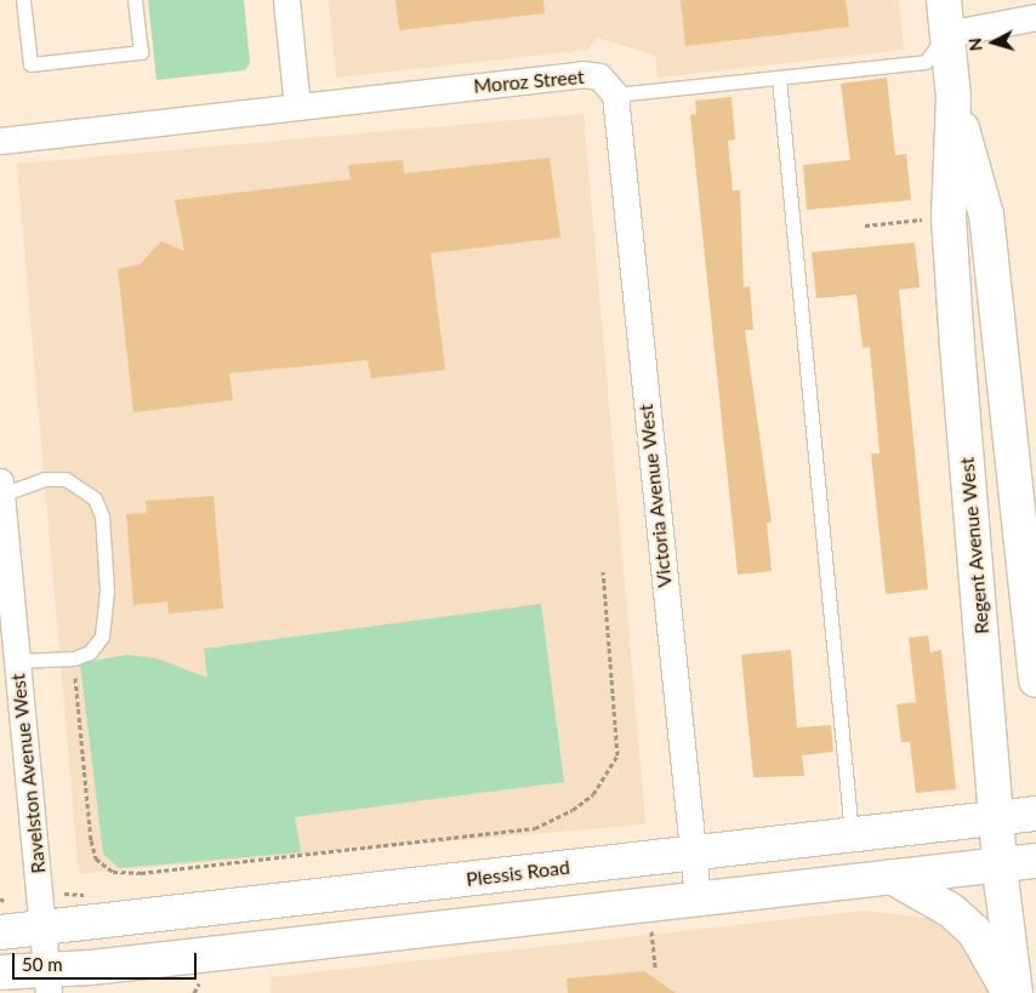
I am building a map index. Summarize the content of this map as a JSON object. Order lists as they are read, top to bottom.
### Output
{
  "streets": {
    "main road": ["Regent Avenue West", "Plessis Road"],
    "street": ["Moroz Street", "Victoria Avenue West", "Ravelston Avenue West"]
  },
  "crossings": [
    ["Moroz Street", "Victoria Avenue West"],
    ["Victoria Avenue West", "Plessis Road"],
    ["Regent Avenue West", "Plessis Road"],
    ["Ravelston Avenue West", "Plessis Road"]
  ],
  "scale_bar": "50 m",
  "north": "left"
}
